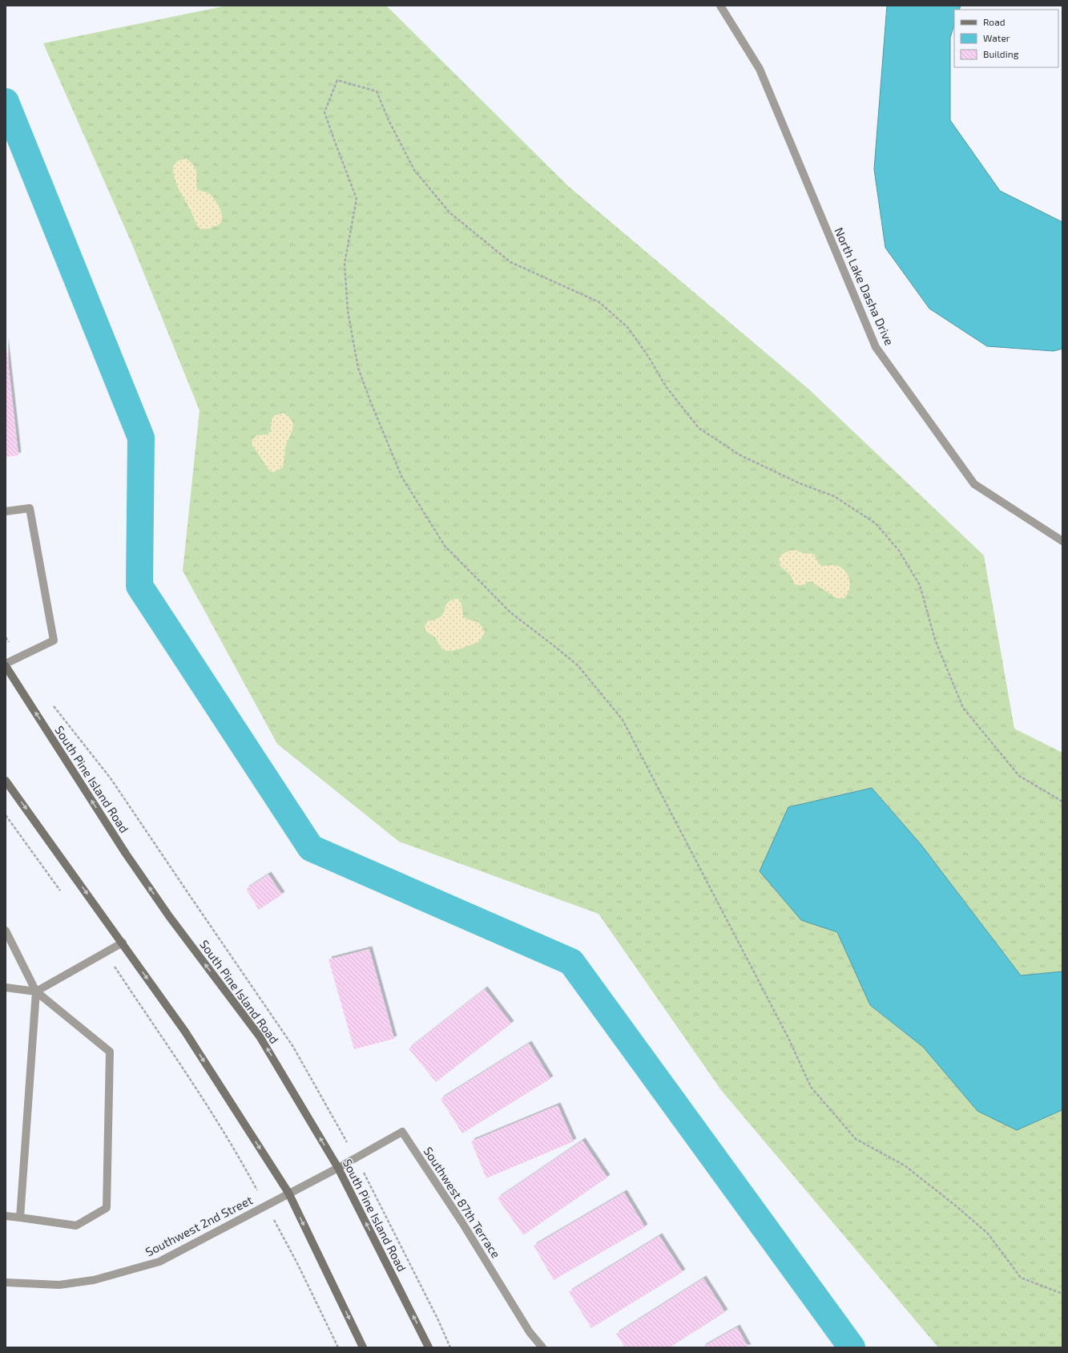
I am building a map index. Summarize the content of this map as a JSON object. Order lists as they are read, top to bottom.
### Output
{
  "streets": {
    "main road": ["South Pine Island Road"],
    "street": ["North Lake Dasha Drive", "Southwest 87th Terrace", "Southwest 2nd Street"]
  },
  "crossings": [
    ["South Pine Island Road", "Southwest 87th Terrace"],
    ["South Pine Island Road", "Southwest 2nd Street"],
    ["Southwest 87th Terrace", "Southwest 2nd Street"]
  ],
  "legend": ["Road", "Water", "Building"]
}
